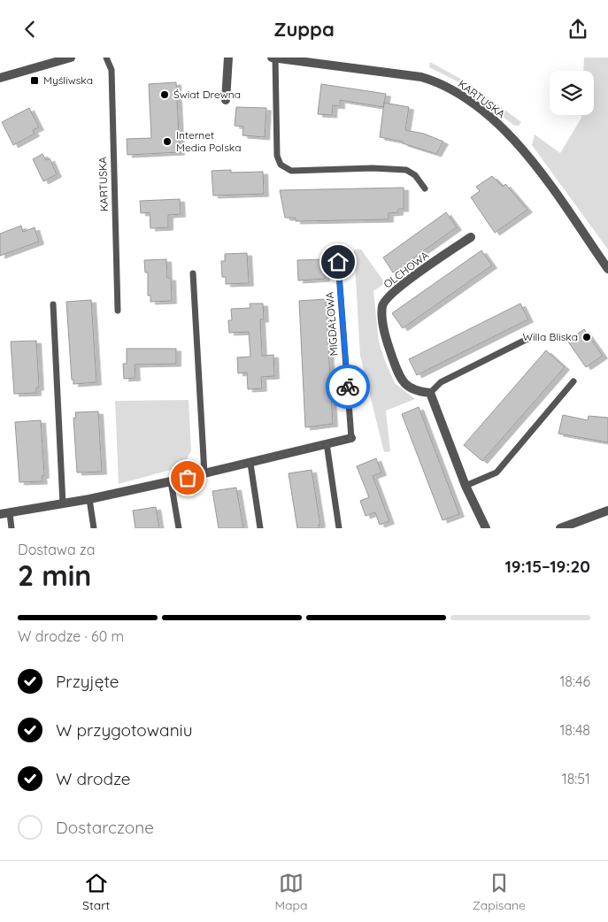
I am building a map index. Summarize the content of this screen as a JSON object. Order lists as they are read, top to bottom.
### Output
{
  "streets": {
    "street": ["KARTUSKA", "OLCHOWA", "MIGDAŁOWA"]
  },
  "places": {
    "transit": ["Myśliwska"],
    "other": ["Świat Drewna", "Internet Media Polska", "Willa Bliska"]
  },
  "page": {
    "header": "Zuppa",
    "heading": ["2 min", "Dostawa za", "19:15–19:20"],
    "bar": "W drodze · 60 m",
    "list": [
      ["Przyjęte", "18:46"],
      ["W przygotowaniu", "18:48"],
      ["W drodze", "18:51"],
      "Dostarczone"
    ],
    "tabs": ["Start", "Mapa", "Zapisane"]
  }
}
